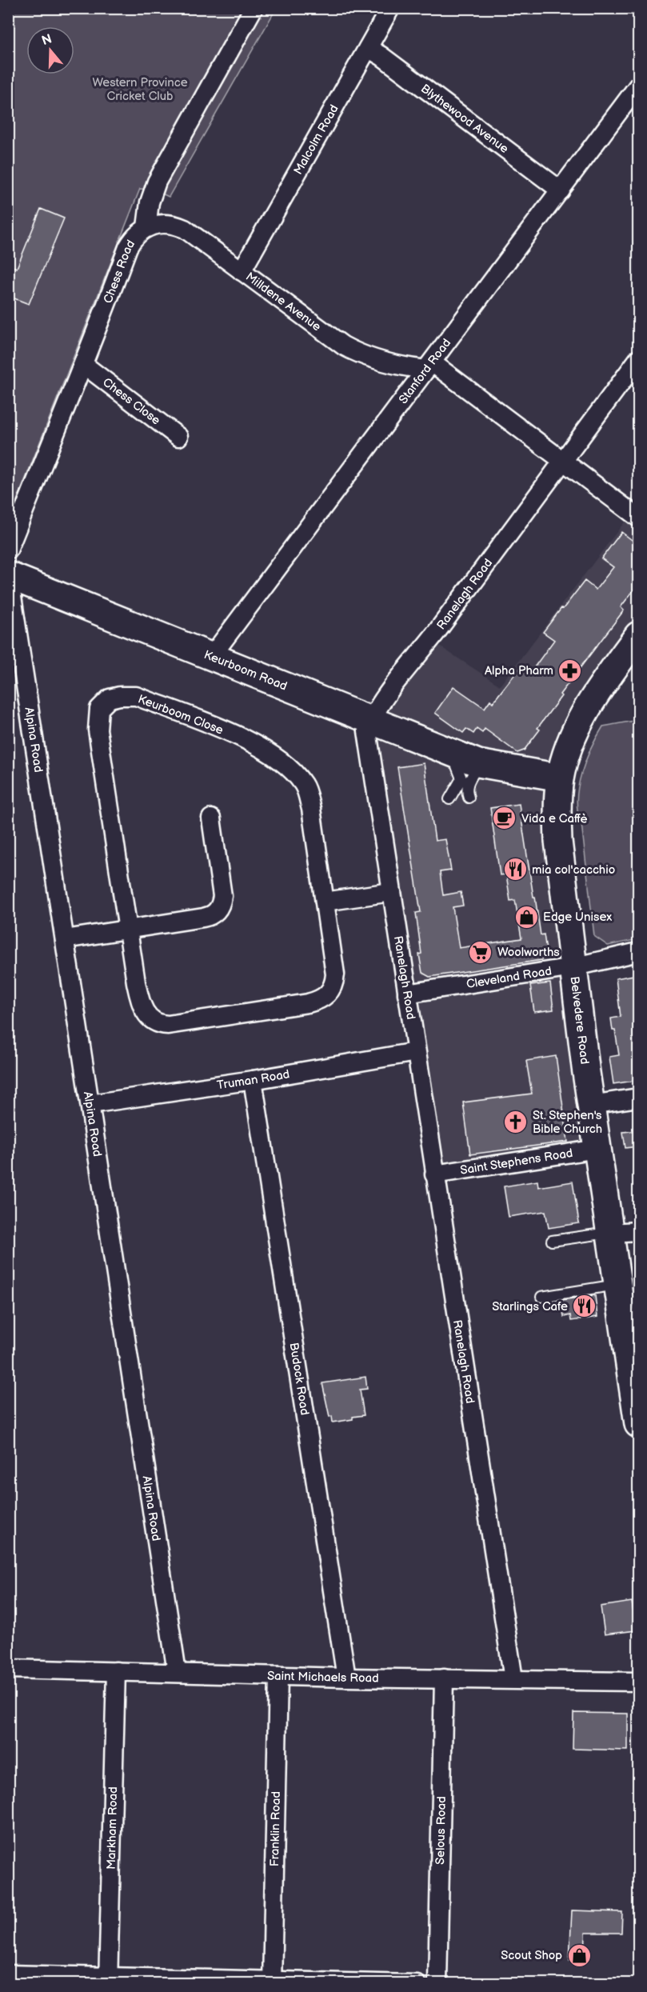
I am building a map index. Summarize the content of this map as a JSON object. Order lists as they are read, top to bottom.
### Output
{
  "streets": {
    "main road": ["Keurboom Road", "Belvedere Road"],
    "street": [
      "Blythewood Avenue",
      "Malcolm Road",
      "Chess Road",
      "Milldene Avenue",
      "Stanford Road",
      "Chess Close",
      "Ranelagh Road",
      "Keurboom Close",
      "Alpina Road",
      "Cleveland Road",
      "Truman Road",
      "Saint Stephens Road",
      "Budock Road",
      "Saint Michaels Road",
      "Markham Road",
      "Franklin Road",
      "Selous Road"
    ]
  },
  "crossings": [
    ["Blythewood Avenue", "Malcolm Road"],
    ["Blythewood Avenue", "Stanford Road"],
    ["Malcolm Road", "Milldene Avenue"],
    ["Chess Road", "Milldene Avenue"],
    ["Chess Road", "Chess Close"],
    ["Milldene Avenue", "Stanford Road"],
    ["Milldene Avenue", "Ranelagh Road"],
    ["Stanford Road", "Keurboom Road"],
    ["Ranelagh Road", "Keurboom Road"],
    ["Ranelagh Road", "Cleveland Road"],
    ["Ranelagh Road", "Truman Road"],
    ["Ranelagh Road", "Saint Stephens Road"],
    ["Ranelagh Road", "Saint Michaels Road"],
    ["Keurboom Road", "Alpina Road"],
    ["Keurboom Road", "Belvedere Road"],
    ["Alpina Road", "Truman Road"],
    ["Alpina Road", "Saint Michaels Road"],
    ["Cleveland Road", "Belvedere Road"],
    ["Belvedere Road", "Saint Stephens Road"],
    ["Truman Road", "Budock Road"],
    ["Budock Road", "Saint Michaels Road"],
    ["Saint Michaels Road", "Markham Road"],
    ["Saint Michaels Road", "Franklin Road"],
    ["Saint Michaels Road", "Selous Road"]
  ],
  "parks": ["Western Province Cricket Club"],
  "places": {
    "pharmacy": ["Alpha Pharm"],
    "cafe": ["Vida e Caffè"],
    "restaurant": ["mia col'cacchio", "Starlings Cafe"],
    "shop": ["Edge Unisex", "Scout Shop"],
    "supermarket": ["Woolworths"],
    "church": ["St. Stephen's Bible Church"]
  },
  "north": "top"
}
